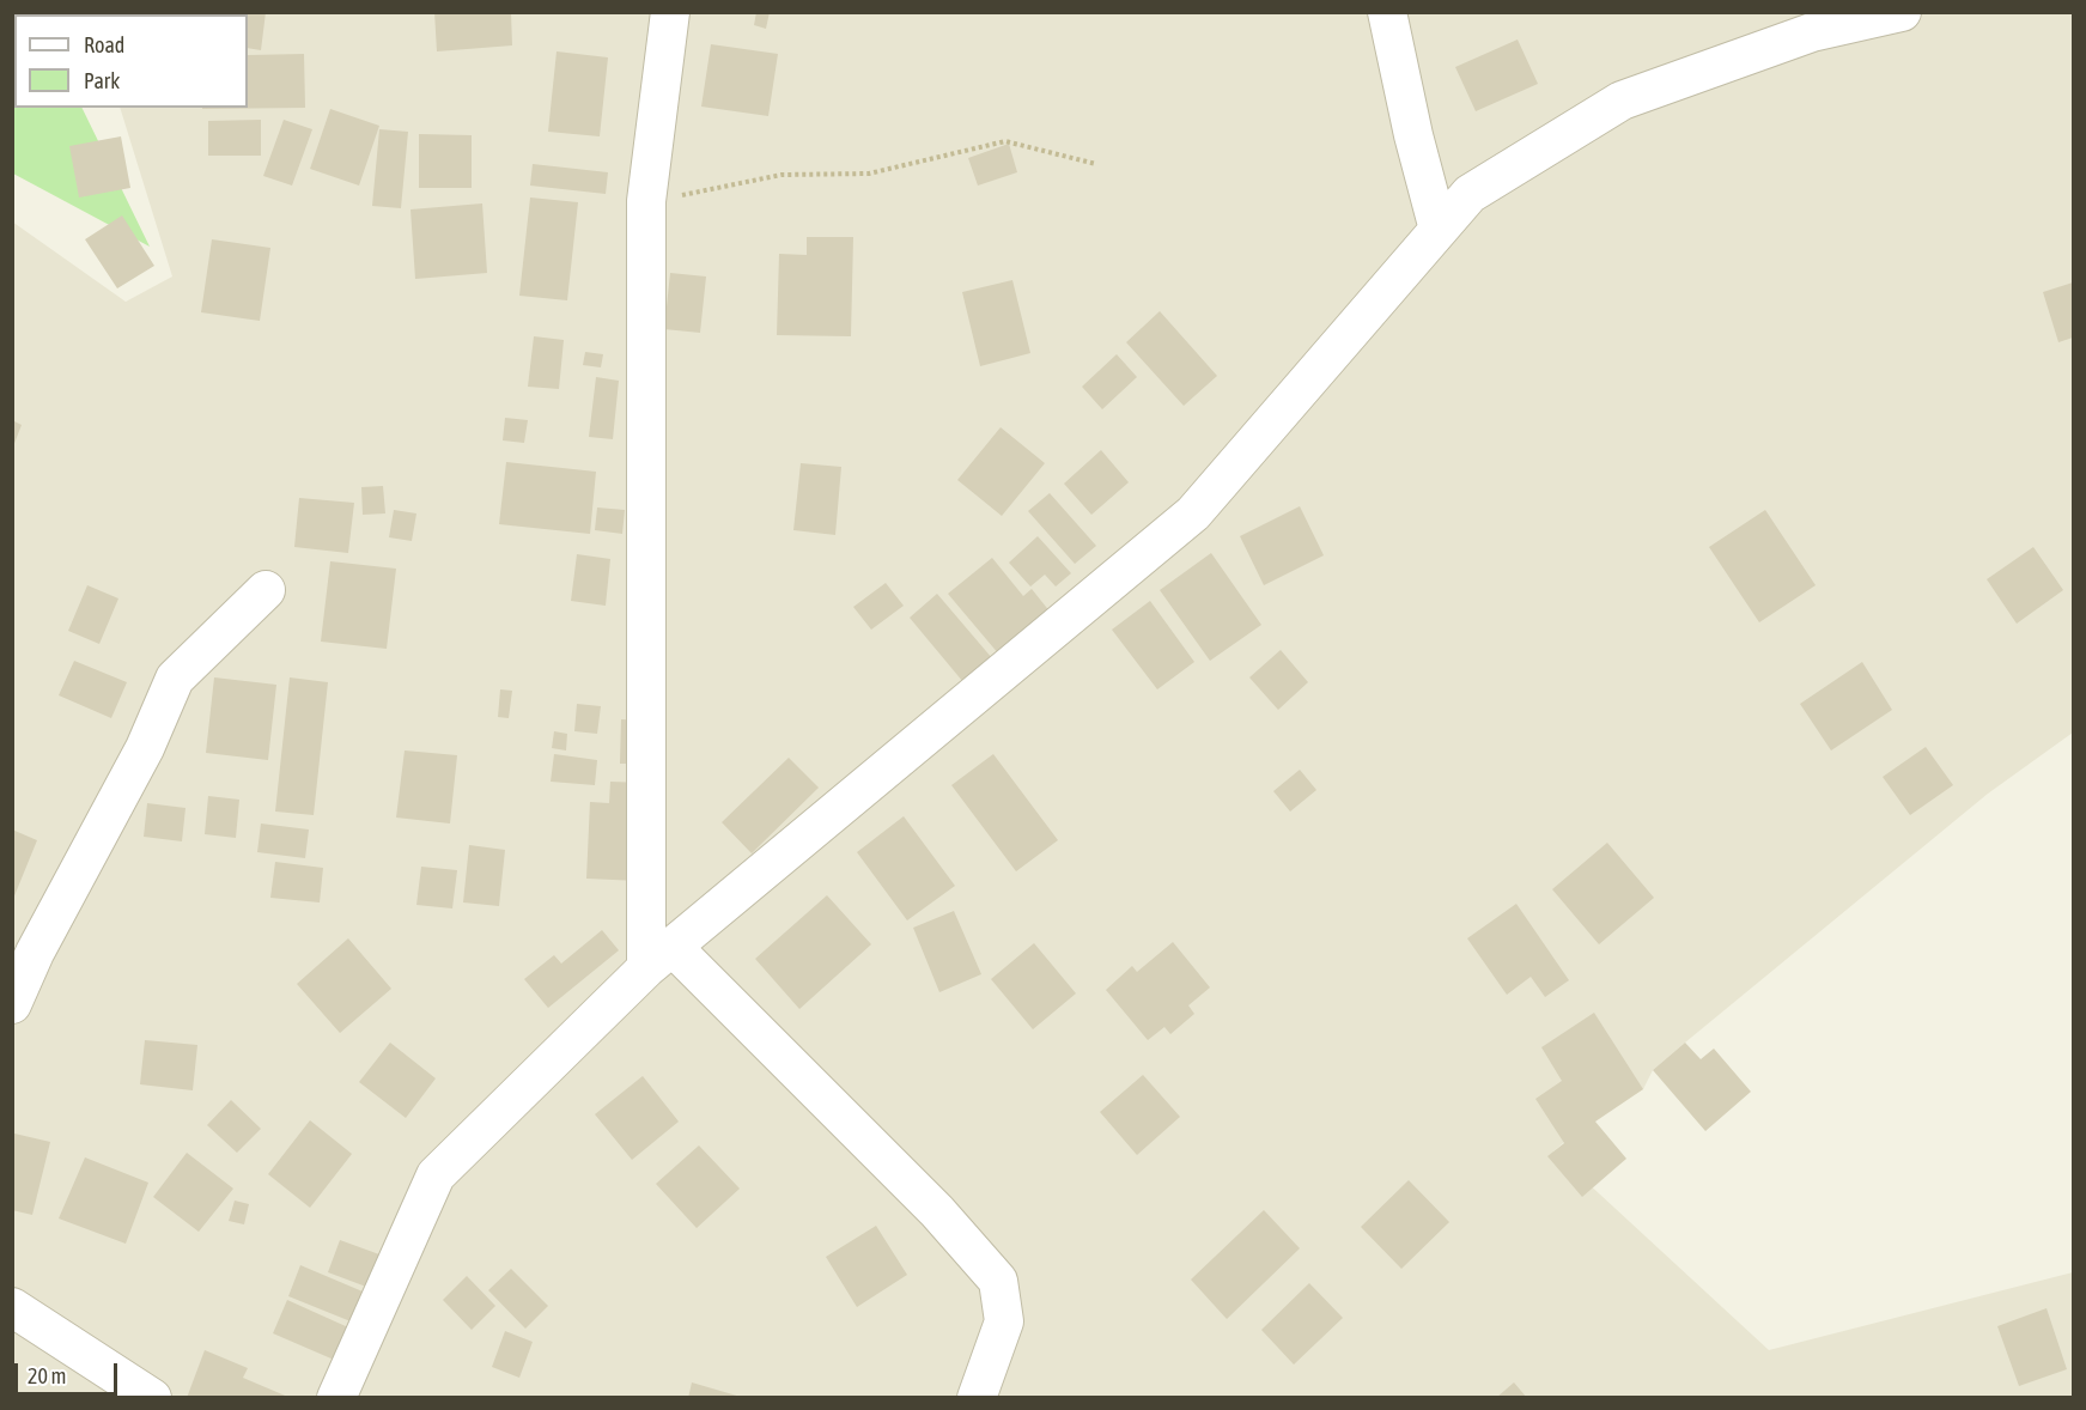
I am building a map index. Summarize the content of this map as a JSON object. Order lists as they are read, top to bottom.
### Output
{
  "legend": ["Road", "Park"],
  "scale_bar": "20 m"
}
